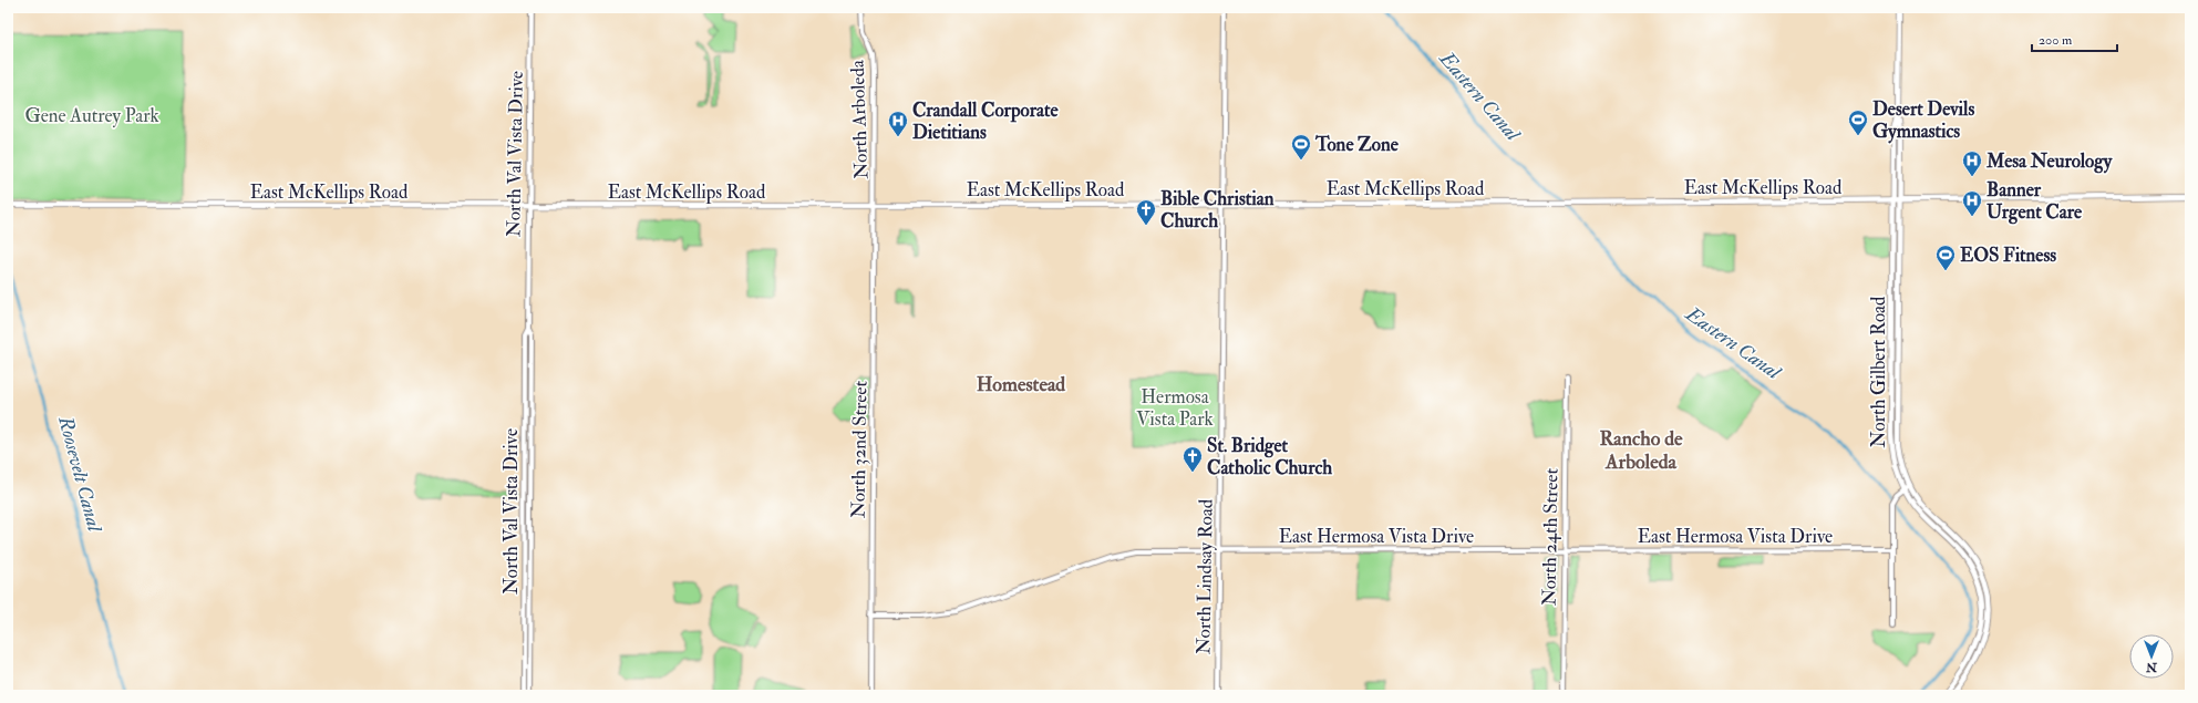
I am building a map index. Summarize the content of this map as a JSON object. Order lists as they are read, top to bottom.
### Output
{
  "streets": {
    "main road": ["East McKellips Road", "North Gilbert Road"],
    "street": [
      "North Arboleda",
      "North Val Vista Drive",
      "North 32nd Street",
      "East Hermosa Vista Drive",
      "North 24th Street",
      "North Lindsay Road"
    ]
  },
  "crossings": [
    ["North Arboleda", "East McKellips Road"],
    ["North Arboleda", "North 32nd Street"],
    ["North Val Vista Drive", "East McKellips Road"],
    ["East McKellips Road", "North Gilbert Road"],
    ["East McKellips Road", "North 32nd Street"],
    ["East McKellips Road", "North Lindsay Road"],
    ["North 32nd Street", "East Hermosa Vista Drive"],
    ["East Hermosa Vista Drive", "North 24th Street"],
    ["East Hermosa Vista Drive", "North Lindsay Road"]
  ],
  "districts": ["Homestead", "Rancho de Arboleda"],
  "water": ["Eastern Canal", "Roosevelt Canal"],
  "parks": ["Gene Autrey Park", "Hermosa Vista Park"],
  "places": {
    "sports": ["Desert Devils Gymnastics", "Tone Zone", "EOS Fitness"],
    "hospital": ["Crandall Corporate Dietitians", "Mesa Neurology", "Banner Urgent Care"],
    "church": ["Bible Christian Church", "St. Bridget Catholic Church"]
  },
  "scale_bar": "200 m",
  "north": "bottom"
}
